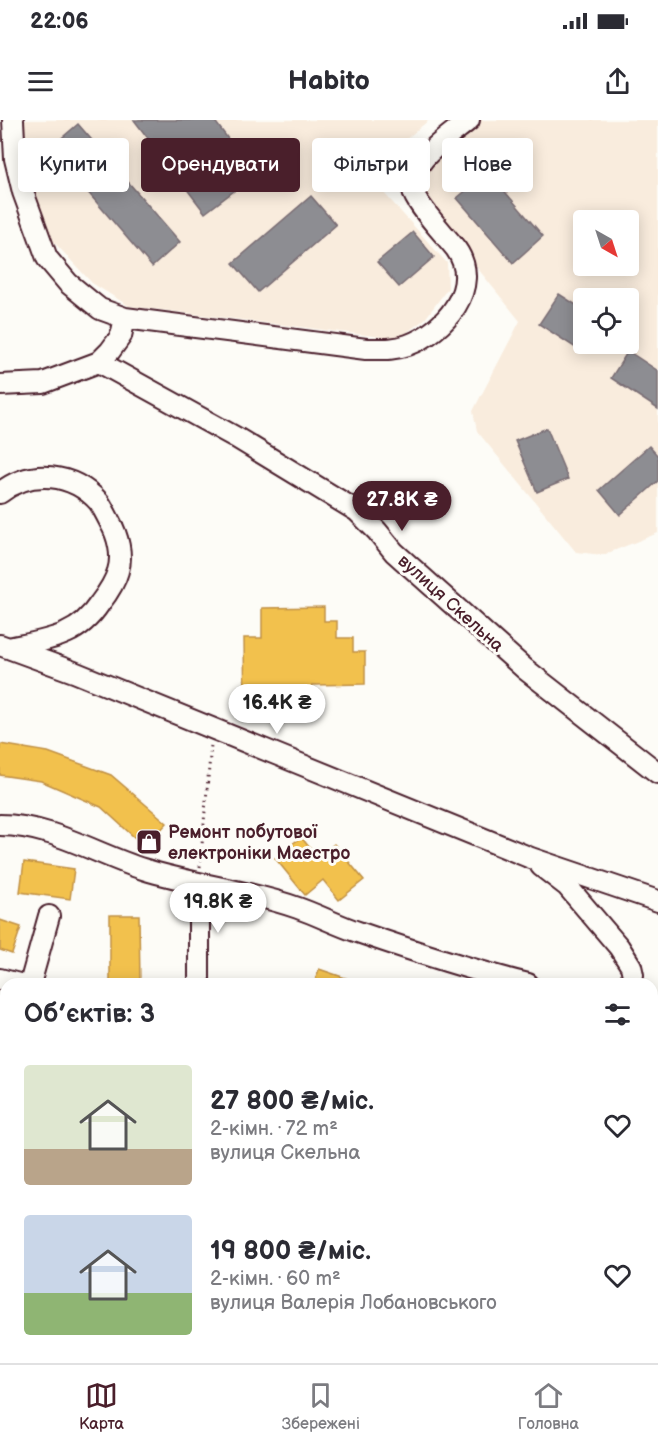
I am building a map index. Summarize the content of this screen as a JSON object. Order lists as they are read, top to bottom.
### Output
{
  "streets": {
    "street": ["вулиця Скельна"]
  },
  "places": {
    "shop": ["Ремонт побутової електроніки Маестро"]
  },
  "north": "bottom right",
  "page": {
    "status": "22:06",
    "header": "Habito",
    "chip": [
      "Купити",
      "Орендувати",
      "Фільтри",
      "Нове"
    ],
    "price": ["27.8K ₴", "16.4K ₴", "19.8K ₴"],
    "heading": "Об’єктів: 3",
    "list": [
      {
        "name": "27 800 ₴/міс.",
        "note": "2-кімн. · 72 m² · вулиця Скельна"
      },
      {
        "name": "19 800 ₴/міс.",
        "note": "2-кімн. · 60 m² · вулиця Валерія Лобановського"
      }
    ],
    "tabs": ["Карта", "Збережені", "Головна"]
  }
}
